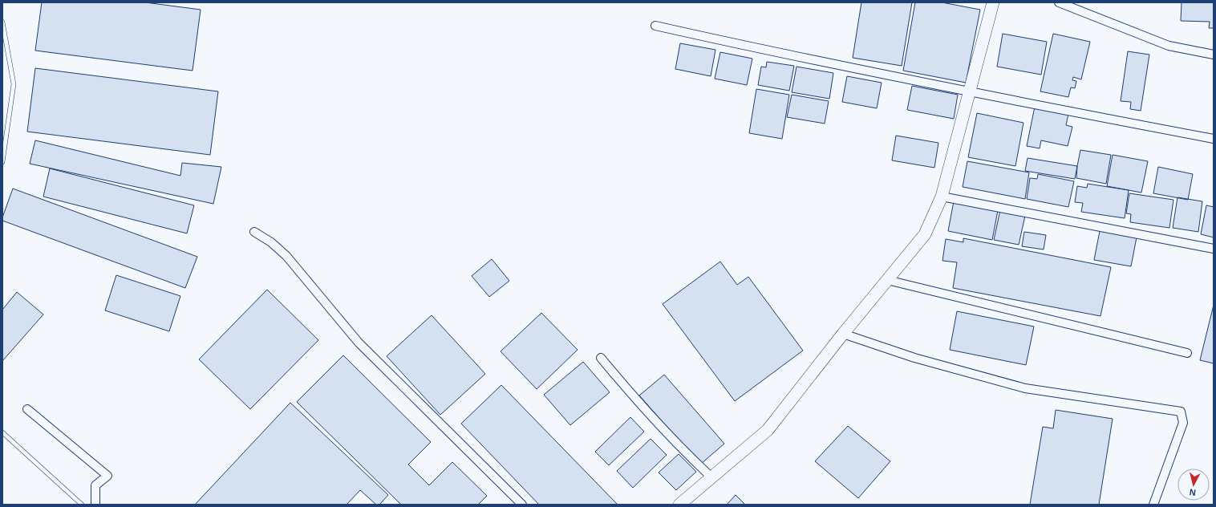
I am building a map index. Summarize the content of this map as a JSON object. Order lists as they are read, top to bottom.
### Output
{
  "north": "bottom"
}
